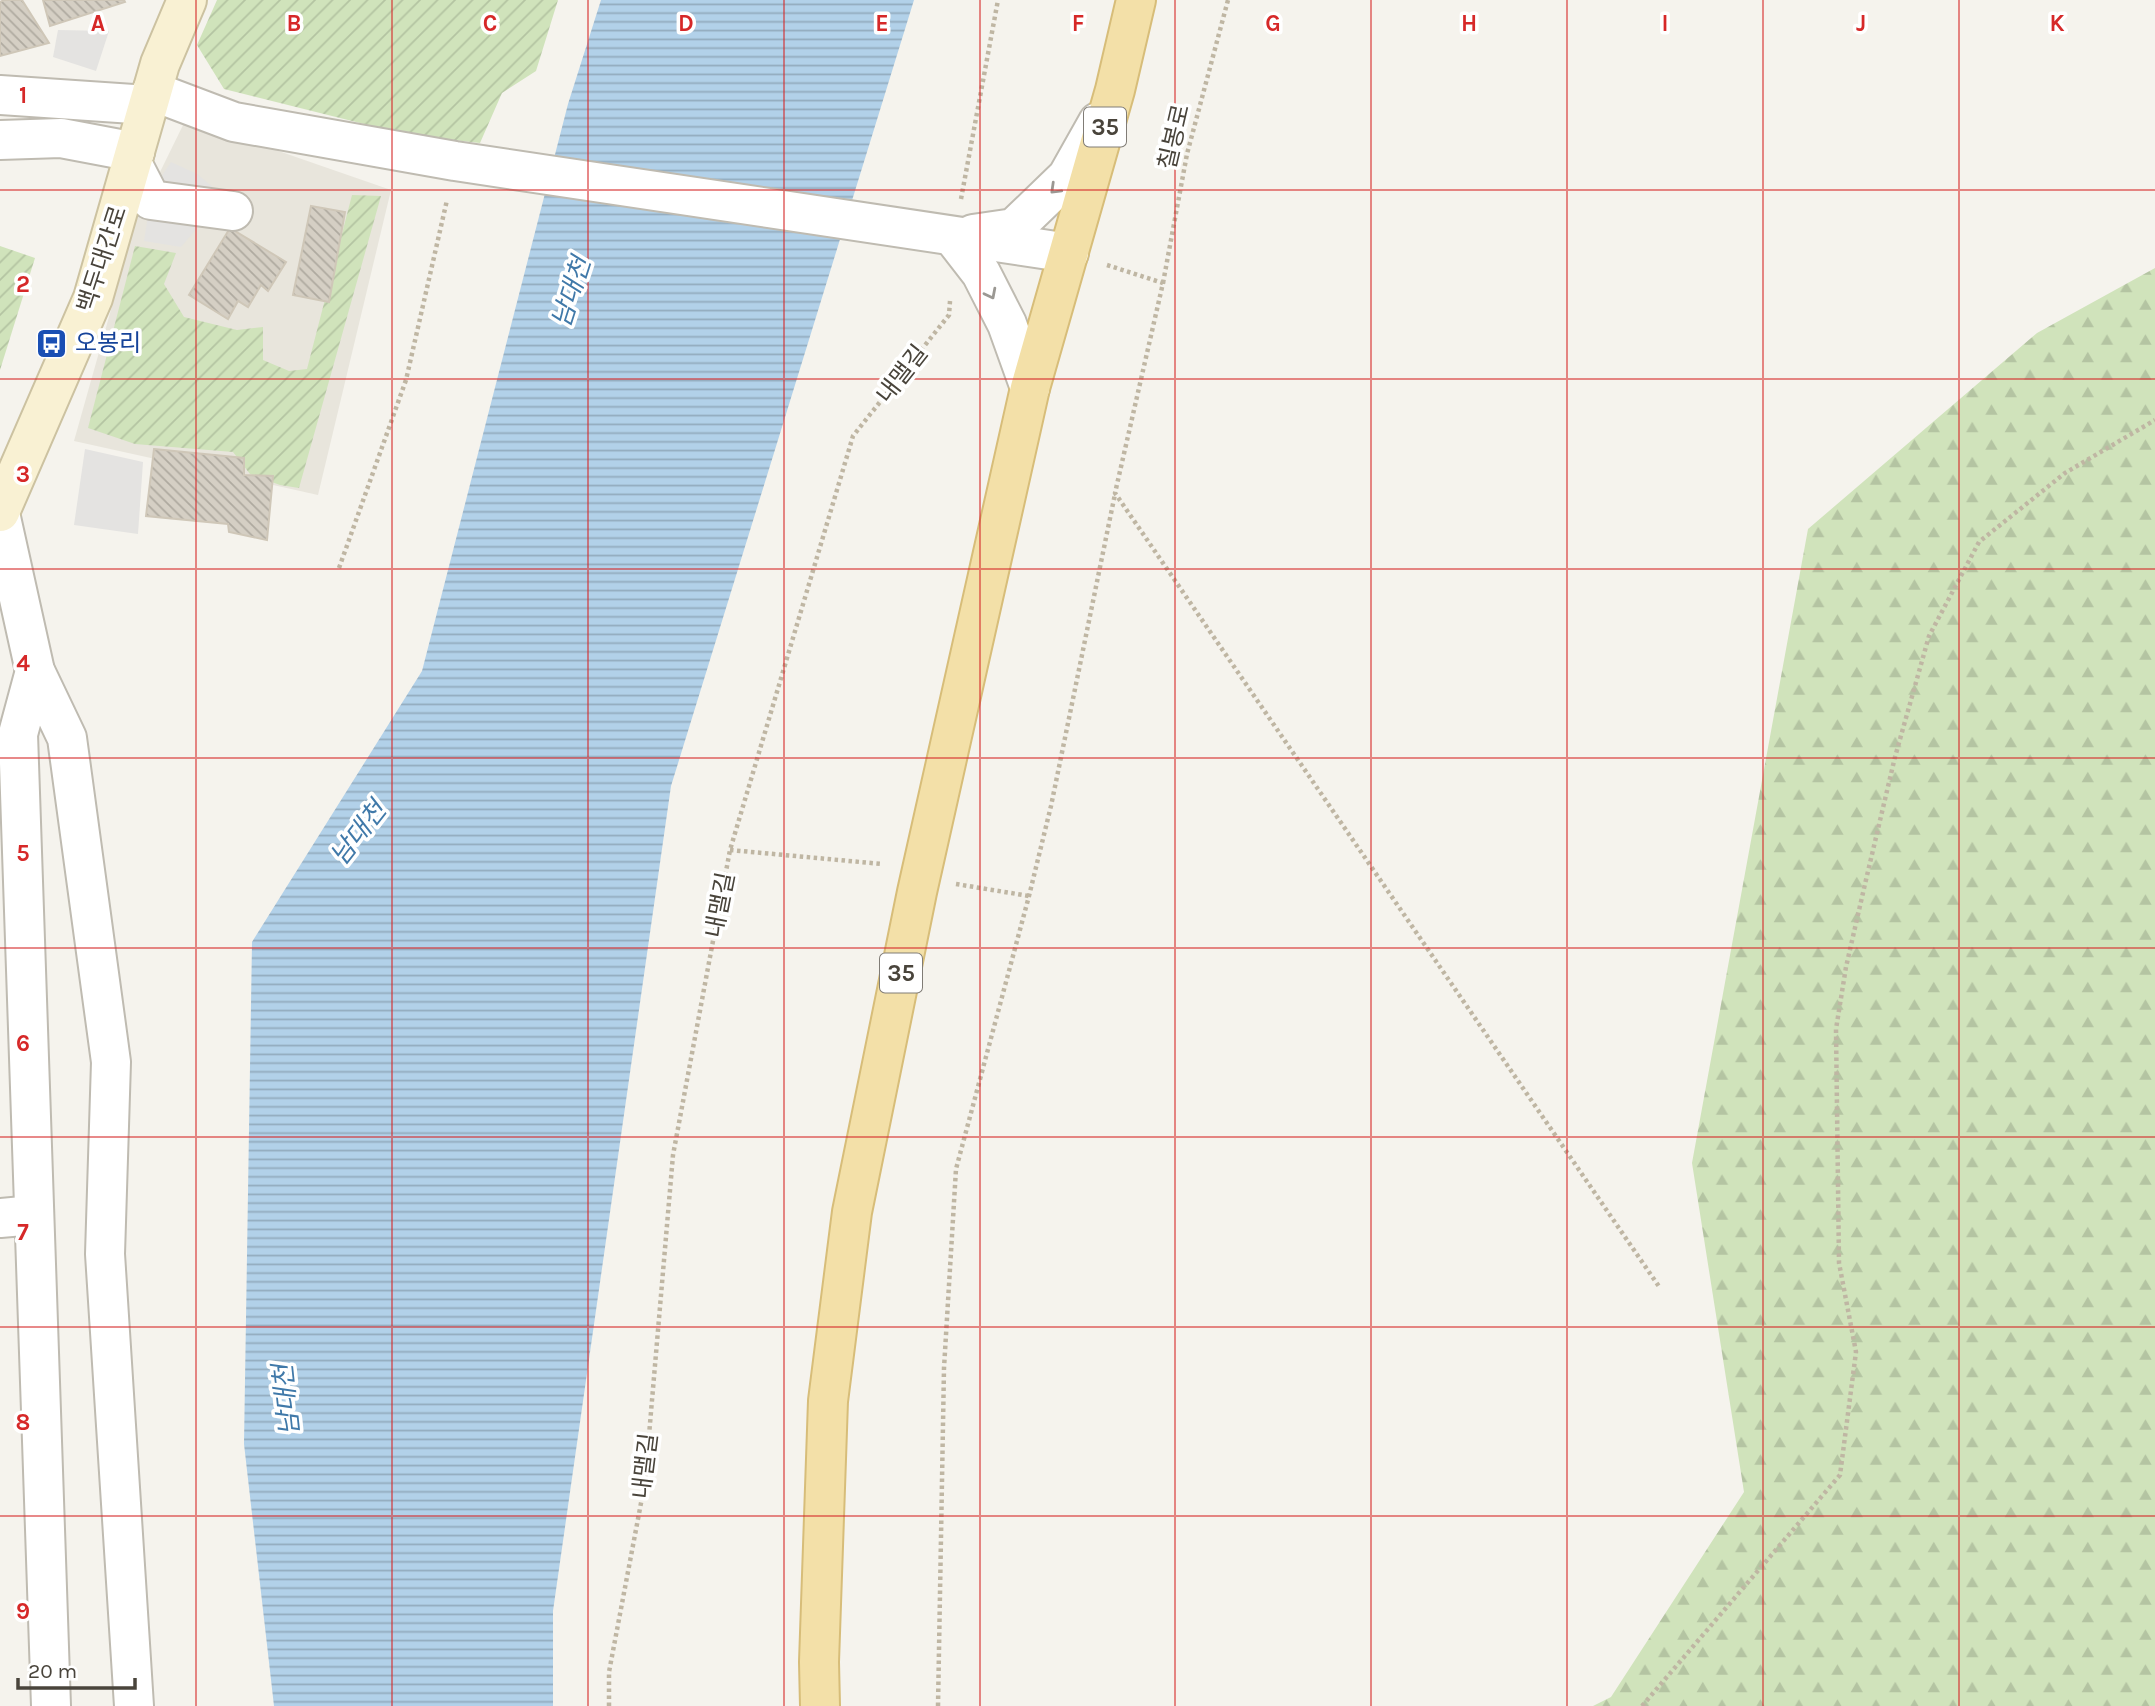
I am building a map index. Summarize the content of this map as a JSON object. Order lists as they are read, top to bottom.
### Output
{
  "streets": {
    "main road": ["35", "백두대간로"],
    "path": ["칠봉로", "내맬길"]
  },
  "water": ["남대천"],
  "places": {
    "bus stop": ["오봉리"]
  },
  "scale_bar": "20 m",
  "grid": {
    "columns": [
      "A",
      "B",
      "C",
      "D",
      "E",
      "F",
      "G",
      "H",
      "I",
      "J",
      "K"
    ],
    "rows": [
      "1",
      "2",
      "3",
      "4",
      "5",
      "6",
      "7",
      "8",
      "9"
    ]
  }
}
